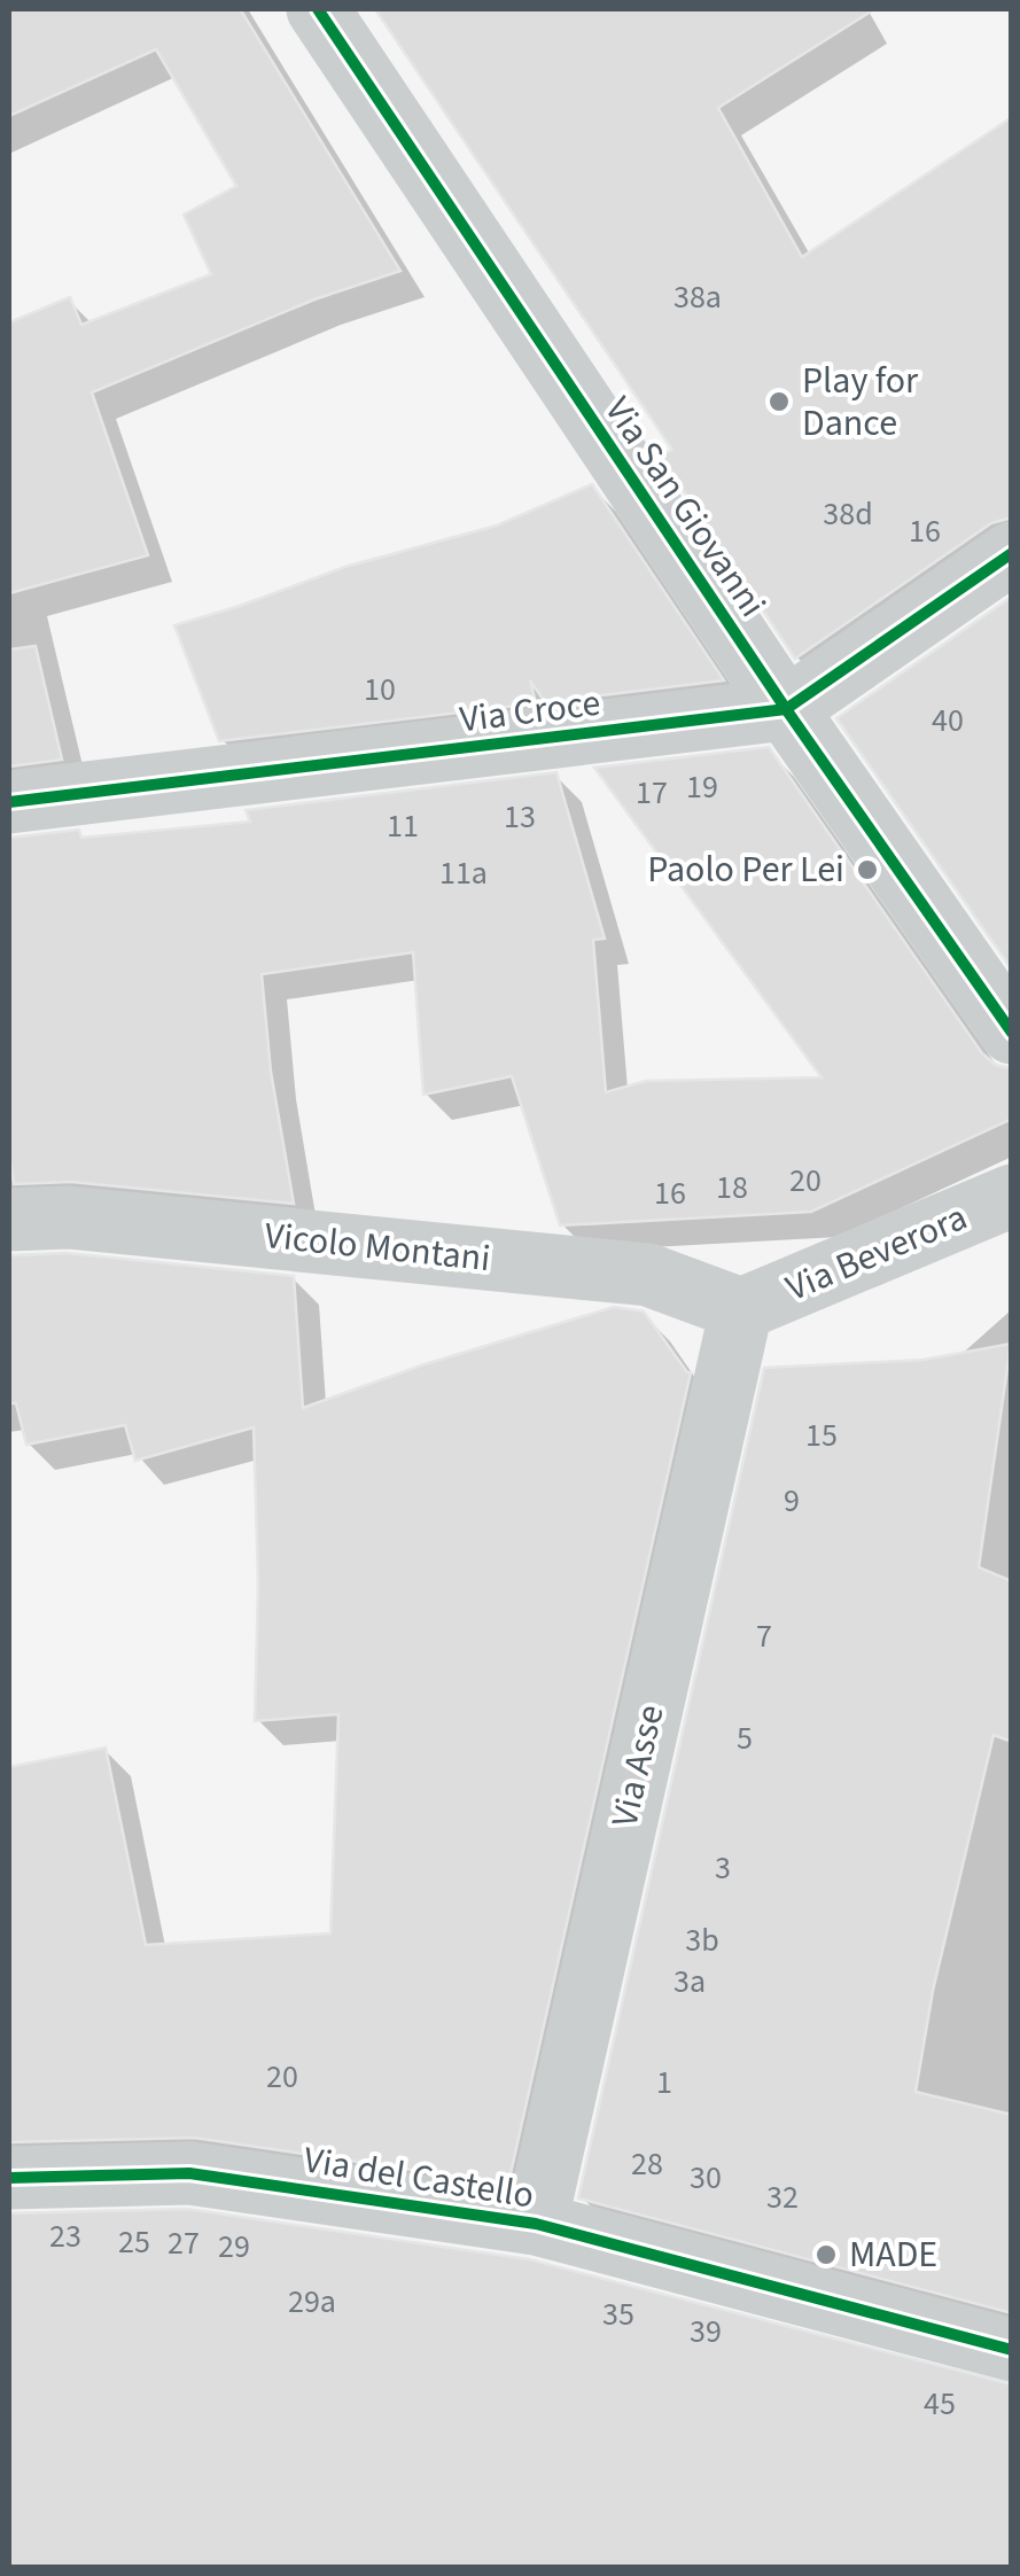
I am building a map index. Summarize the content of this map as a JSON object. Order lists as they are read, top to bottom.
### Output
{
  "streets": {
    "street": [
      "Via San Giovanni",
      "Via Croce",
      "Vicolo Montani",
      "Via Beverora",
      "Via Asse",
      "Via del Castello"
    ]
  },
  "crossings": [
    ["Via San Giovanni", "Via Croce"],
    ["Vicolo Montani", "Via Beverora"],
    ["Vicolo Montani", "Via Asse"],
    ["Via Beverora", "Via Asse"],
    ["Via Asse", "Via del Castello"]
  ],
  "places": ["Play for Dance", "Paolo Per Lei", "MADE"],
  "house_numbers": [
    "38a",
    "38d",
    "16",
    "10",
    "40",
    "19",
    "17",
    "13",
    "11",
    "11a",
    "20",
    "18",
    "16",
    "15",
    "9",
    "7",
    "5",
    "3",
    "3b",
    "3a",
    "20",
    "1",
    "28",
    "30",
    "32",
    "23",
    "25",
    "27",
    "29",
    "29a",
    "35",
    "39",
    "45"
  ]
}
